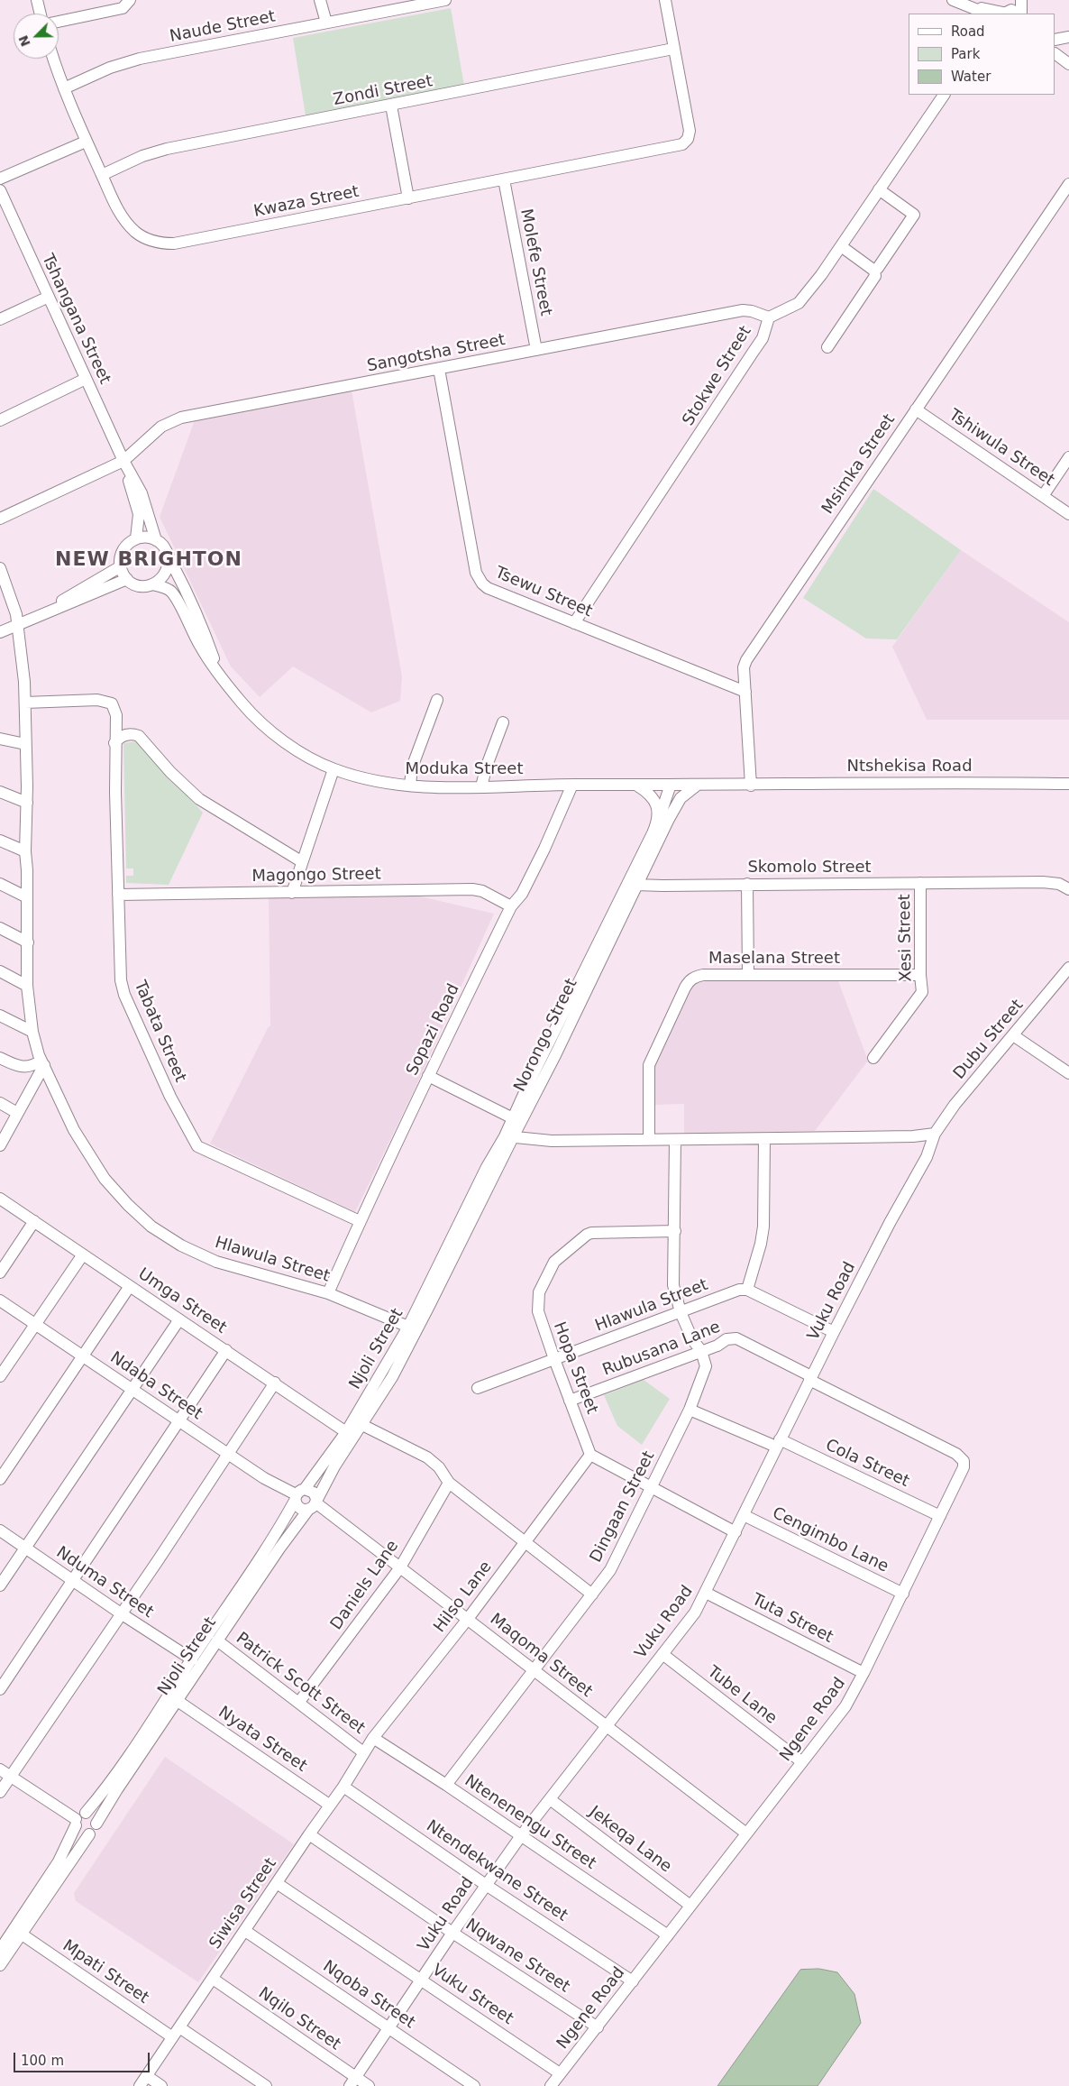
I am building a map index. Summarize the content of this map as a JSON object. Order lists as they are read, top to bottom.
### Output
{
  "streets": {
    "street": [
      "Naude Street",
      "Zondi Street",
      "Kwaza Street",
      "Molefe Street",
      "Tshangana Street",
      "Sangotsha Street",
      "Stokwe Street",
      "Tshiwula Street",
      "Msimka Street",
      "Tsewu Street",
      "Ntshekisa Road",
      "Moduka Street",
      "Skomolo Street",
      "Magongo Street",
      "Xesi Street",
      "Maselana Street",
      "Sopazi Road",
      "Tabata Street",
      "Norongo Street",
      "Dubu Street",
      "Hlawula Street",
      "Umga Street",
      "Vuku Road",
      "Njoli Street",
      "Rubusana Lane",
      "Hopa Street",
      "Ndaba Street",
      "Cola Street",
      "Dingaan Street",
      "Cengimbo Lane",
      "Nduma Street",
      "Daniels Lane",
      "Hilso Lane",
      "Tuta Street",
      "Maqoma Street",
      "Patrick Scott Street",
      "Tube Lane",
      "Ngene Road",
      "Nyata Street",
      "Ntenenengu Street",
      "Jekeqa Lane",
      "Ntendekwane Street",
      "Siwisa Street",
      "Nqwane Street",
      "Mpati Street",
      "Nqoba Street",
      "Vuku Street",
      "Nqilo Street"
    ]
  },
  "crossings": [
    ["Naude Street", "Kwaza Street"],
    ["Zondi Street", "Kwaza Street"],
    ["Kwaza Street", "Molefe Street"],
    ["Molefe Street", "Sangotsha Street"],
    ["Tshangana Street", "Sangotsha Street"],
    ["Tshangana Street", "Moduka Street"],
    ["Sangotsha Street", "Stokwe Street"],
    ["Sangotsha Street", "Tsewu Street"],
    ["Stokwe Street", "Tsewu Street"],
    ["Tshiwula Street", "Msimka Street"],
    ["Msimka Street", "Tsewu Street"],
    ["Msimka Street", "Ntshekisa Road"],
    ["Msimka Street", "Moduka Street"],
    ["Ntshekisa Road", "Moduka Street"],
    ["Moduka Street", "Sopazi Road"],
    ["Moduka Street", "Norongo Street"],
    ["Skomolo Street", "Xesi Street"],
    ["Skomolo Street", "Norongo Street"],
    ["Magongo Street", "Sopazi Road"],
    ["Magongo Street", "Tabata Street"],
    ["Xesi Street", "Maselana Street"],
    ["Sopazi Road", "Tabata Street"],
    ["Sopazi Road", "Hlawula Street"],
    ["Tabata Street", "Hlawula Street"],
    ["Norongo Street", "Njoli Street"],
    ["Dubu Street", "Vuku Road"],
    ["Hlawula Street", "Njoli Street"],
    ["Hlawula Street", "Hopa Street"],
    ["Hlawula Street", "Dingaan Street"],
    ["Umga Street", "Njoli Street"],
    ["Vuku Road", "Rubusana Lane"],
    ["Vuku Road", "Cola Street"],
    ["Vuku Road", "Cengimbo Lane"],
    ["Vuku Road", "Tuta Street"],
    ["Vuku Road", "Maqoma Street"],
    ["Vuku Road", "Tube Lane"],
    ["Vuku Road", "Ngene Road"],
    ["Vuku Road", "Ntenenengu Street"],
    ["Vuku Road", "Jekeqa Lane"],
    ["Vuku Road", "Ntendekwane Street"],
    ["Vuku Road", "Nqwane Street"],
    ["Vuku Road", "Nqoba Street"],
    ["Vuku Road", "Vuku Street"],
    ["Vuku Road", "Nqilo Street"],
    ["Njoli Street", "Ndaba Street"],
    ["Njoli Street", "Nduma Street"],
    ["Njoli Street", "Maqoma Street"],
    ["Njoli Street", "Patrick Scott Street"],
    ["Njoli Street", "Nyata Street"],
    ["Rubusana Lane", "Hopa Street"],
    ["Rubusana Lane", "Dingaan Street"],
    ["Rubusana Lane", "Ngene Road"],
    ["Cola Street", "Dingaan Street"],
    ["Cola Street", "Ngene Road"],
    ["Dingaan Street", "Maqoma Street"],
    ["Dingaan Street", "Ntenenengu Street"],
    ["Cengimbo Lane", "Ngene Road"],
    ["Daniels Lane", "Maqoma Street"],
    ["Daniels Lane", "Patrick Scott Street"],
    ["Hilso Lane", "Maqoma Street"],
    ["Hilso Lane", "Ntenenengu Street"],
    ["Hilso Lane", "Siwisa Street"],
    ["Tuta Street", "Ngene Road"],
    ["Maqoma Street", "Ngene Road"],
    ["Patrick Scott Street", "Siwisa Street"],
    ["Tube Lane", "Ngene Road"],
    ["Ngene Road", "Ntenenengu Street"],
    ["Ngene Road", "Jekeqa Lane"],
    ["Ngene Road", "Ntendekwane Street"],
    ["Ngene Road", "Nqwane Street"],
    ["Ngene Road", "Vuku Street"],
    ["Nyata Street", "Siwisa Street"],
    ["Ntenenengu Street", "Siwisa Street"],
    ["Ntendekwane Street", "Siwisa Street"],
    ["Siwisa Street", "Nqwane Street"],
    ["Siwisa Street", "Mpati Street"],
    ["Siwisa Street", "Nqoba Street"],
    ["Siwisa Street", "Vuku Street"],
    ["Siwisa Street", "Nqilo Street"]
  ],
  "districts": ["NEW BRIGHTON"],
  "legend": ["Road", "Park", "Water"],
  "scale_bar": "100 m",
  "north": "bottom left"
}
